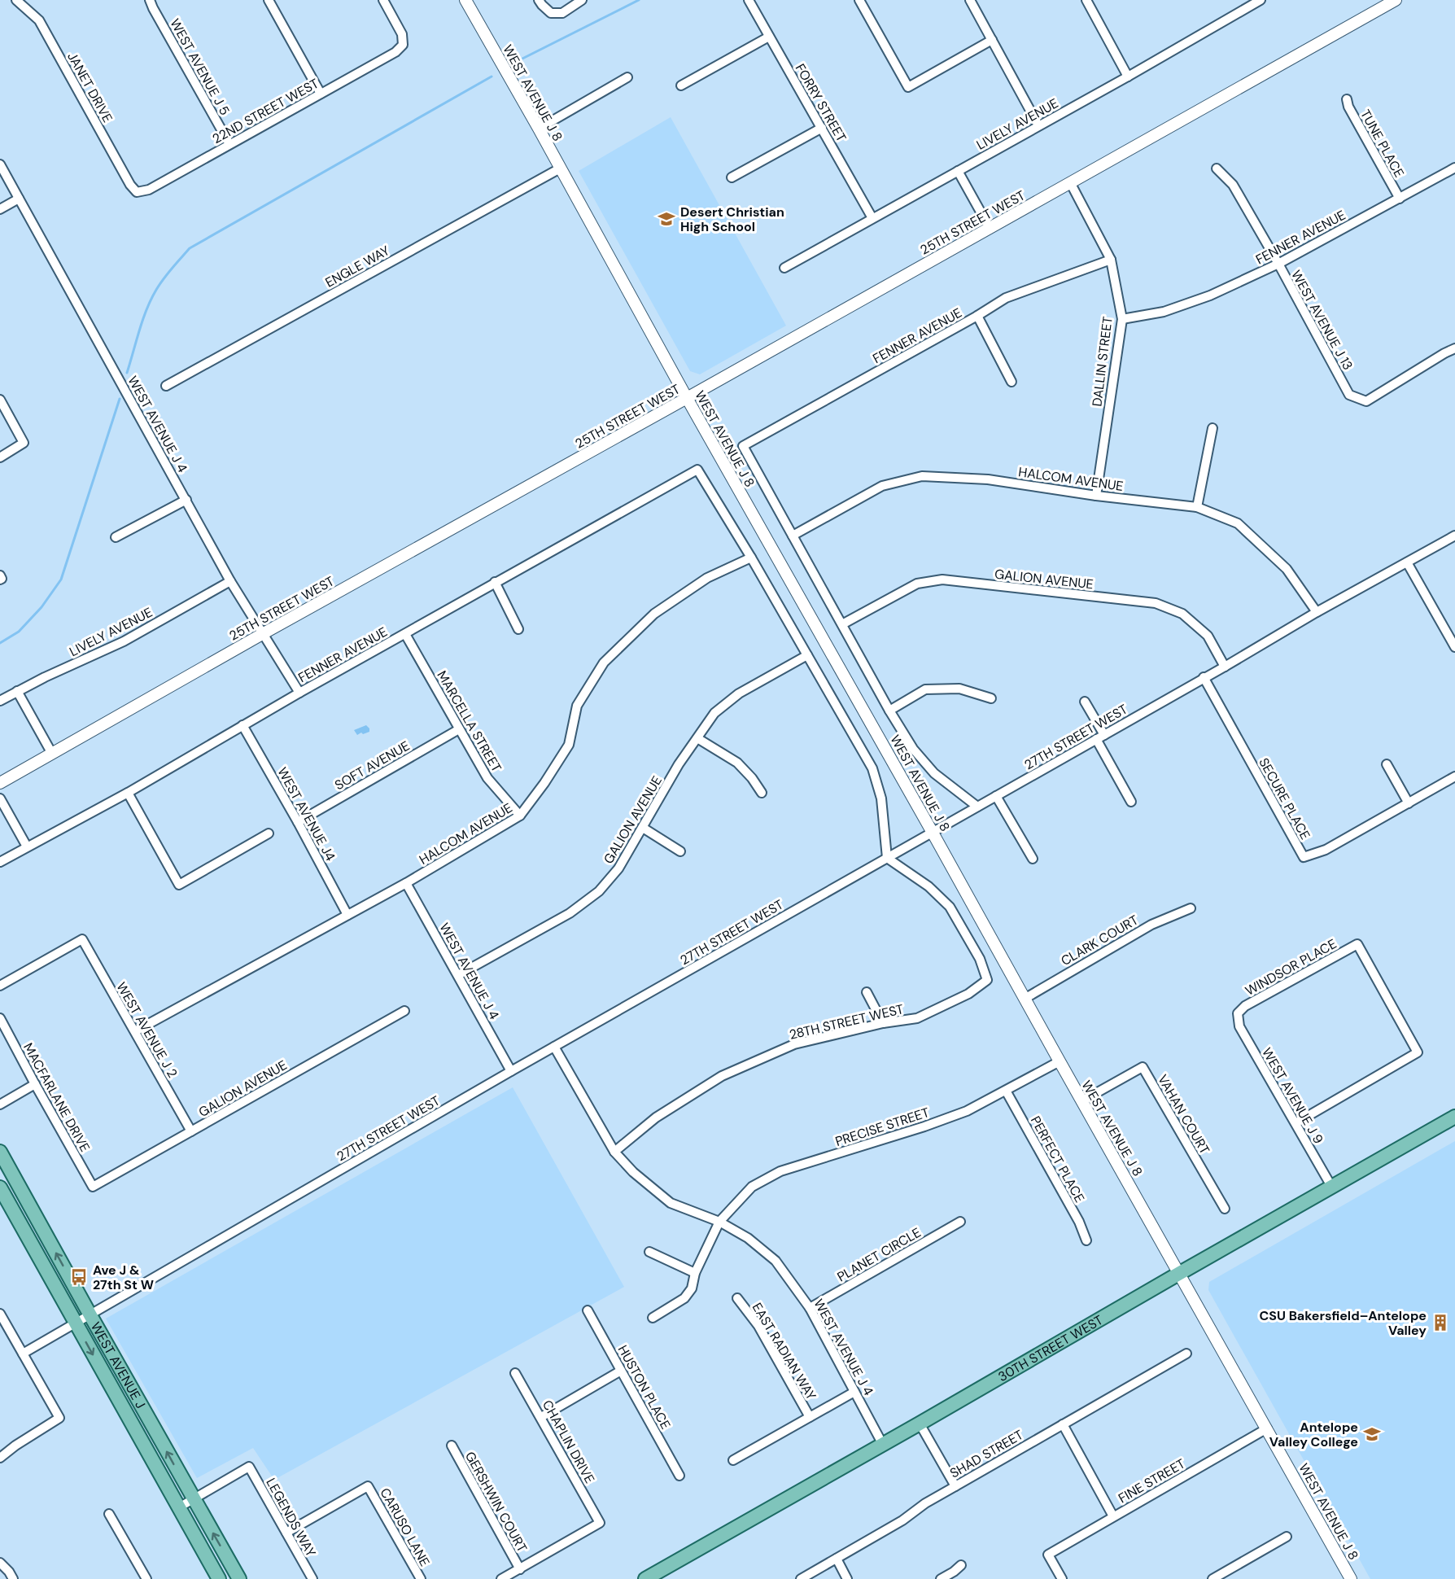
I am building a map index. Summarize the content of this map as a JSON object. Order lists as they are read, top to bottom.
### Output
{
  "streets": {
    "main road": ["30TH STREET WEST", "WEST AVENUE J"],
    "street": [
      "WEST AVENUE J 5",
      "JANET DRIVE",
      "WEST AVENUE J 8",
      "FORRY STREET",
      "22ND STREET WEST",
      "LIVELY AVENUE",
      "TUNE PLACE",
      "25TH STREET WEST",
      "FENNER AVENUE",
      "ENGLE WAY",
      "WEST AVENUE J 13",
      "DALLIN STREET",
      "WEST AVENUE J 4",
      "HALCOM AVENUE",
      "GALION AVENUE",
      "MARCELLA STREET",
      "27TH STREET WEST",
      "SOFT AVENUE",
      "SECURE PLACE",
      "WEST AVENUE J4",
      "CLARK COURT",
      "WINDSOR PLACE",
      "28TH STREET WEST",
      "WEST AVENUE J 2",
      "WEST AVENUE J 9",
      "MACFARLANE DRIVE",
      "VAHAN COURT",
      "PRECISE STREET",
      "PERFECT PLACE",
      "PLANET CIRCLE",
      "EAST RADIAN WAY",
      "HUSTON PLACE",
      "CHAPLIN DRIVE",
      "SHAD STREET",
      "FINE STREET",
      "GERSHWIN COURT",
      "LEGENDS WAY",
      "CARUSO LANE"
    ]
  },
  "crossings": [
    ["WEST AVENUE J 5", "22ND STREET WEST"],
    ["JANET DRIVE", "22ND STREET WEST"],
    ["WEST AVENUE J 8", "25TH STREET WEST"],
    ["WEST AVENUE J 8", "ENGLE WAY"],
    ["WEST AVENUE J 8", "27TH STREET WEST"],
    ["WEST AVENUE J 8", "CLARK COURT"],
    ["WEST AVENUE J 8", "VAHAN COURT"],
    ["WEST AVENUE J 8", "PRECISE STREET"],
    ["WEST AVENUE J 8", "30TH STREET WEST"],
    ["WEST AVENUE J 8", "FINE STREET"],
    ["FORRY STREET", "LIVELY AVENUE"],
    ["LIVELY AVENUE", "WEST AVENUE J 4"],
    ["TUNE PLACE", "FENNER AVENUE"],
    ["25TH STREET WEST", "DALLIN STREET"],
    ["25TH STREET WEST", "WEST AVENUE J 4"],
    ["FENNER AVENUE", "WEST AVENUE J 13"],
    ["FENNER AVENUE", "DALLIN STREET"],
    ["FENNER AVENUE", "WEST AVENUE J 4"],
    ["FENNER AVENUE", "HALCOM AVENUE"],
    ["FENNER AVENUE", "MARCELLA STREET"],
    ["FENNER AVENUE", "WEST AVENUE J4"],
    ["DALLIN STREET", "HALCOM AVENUE"],
    ["WEST AVENUE J 4", "HALCOM AVENUE"],
    ["WEST AVENUE J 4", "GALION AVENUE"],
    ["WEST AVENUE J 4", "27TH STREET WEST"],
    ["WEST AVENUE J 4", "28TH STREET WEST"],
    ["WEST AVENUE J 4", "PRECISE STREET"],
    ["WEST AVENUE J 4", "PLANET CIRCLE"],
    ["WEST AVENUE J 4", "30TH STREET WEST"],
    ["HALCOM AVENUE", "MARCELLA STREET"],
    ["HALCOM AVENUE", "27TH STREET WEST"],
    ["HALCOM AVENUE", "WEST AVENUE J4"],
    ["HALCOM AVENUE", "WEST AVENUE J 2"],
    ["GALION AVENUE", "27TH STREET WEST"],
    ["GALION AVENUE", "WEST AVENUE J 2"],
    ["GALION AVENUE", "MACFARLANE DRIVE"],
    ["MARCELLA STREET", "SOFT AVENUE"],
    ["27TH STREET WEST", "SECURE PLACE"],
    ["27TH STREET WEST", "28TH STREET WEST"],
    ["27TH STREET WEST", "WEST AVENUE J"],
    ["SOFT AVENUE", "WEST AVENUE J4"],
    ["WINDSOR PLACE", "WEST AVENUE J 9"],
    ["WEST AVENUE J 9", "30TH STREET WEST"],
    ["PRECISE STREET", "PERFECT PLACE"],
    ["WEST AVENUE J", "LEGENDS WAY"],
    ["CHAPLIN DRIVE", "GERSHWIN COURT"],
    ["LEGENDS WAY", "CARUSO LANE"]
  ],
  "places": {
    "school or university": ["Desert Christian High School", "Antelope Valley College"],
    "bus stop": ["Ave J & 27th St W"],
    "building": ["CSU Bakersfield–Antelope Valley"]
  }
}
